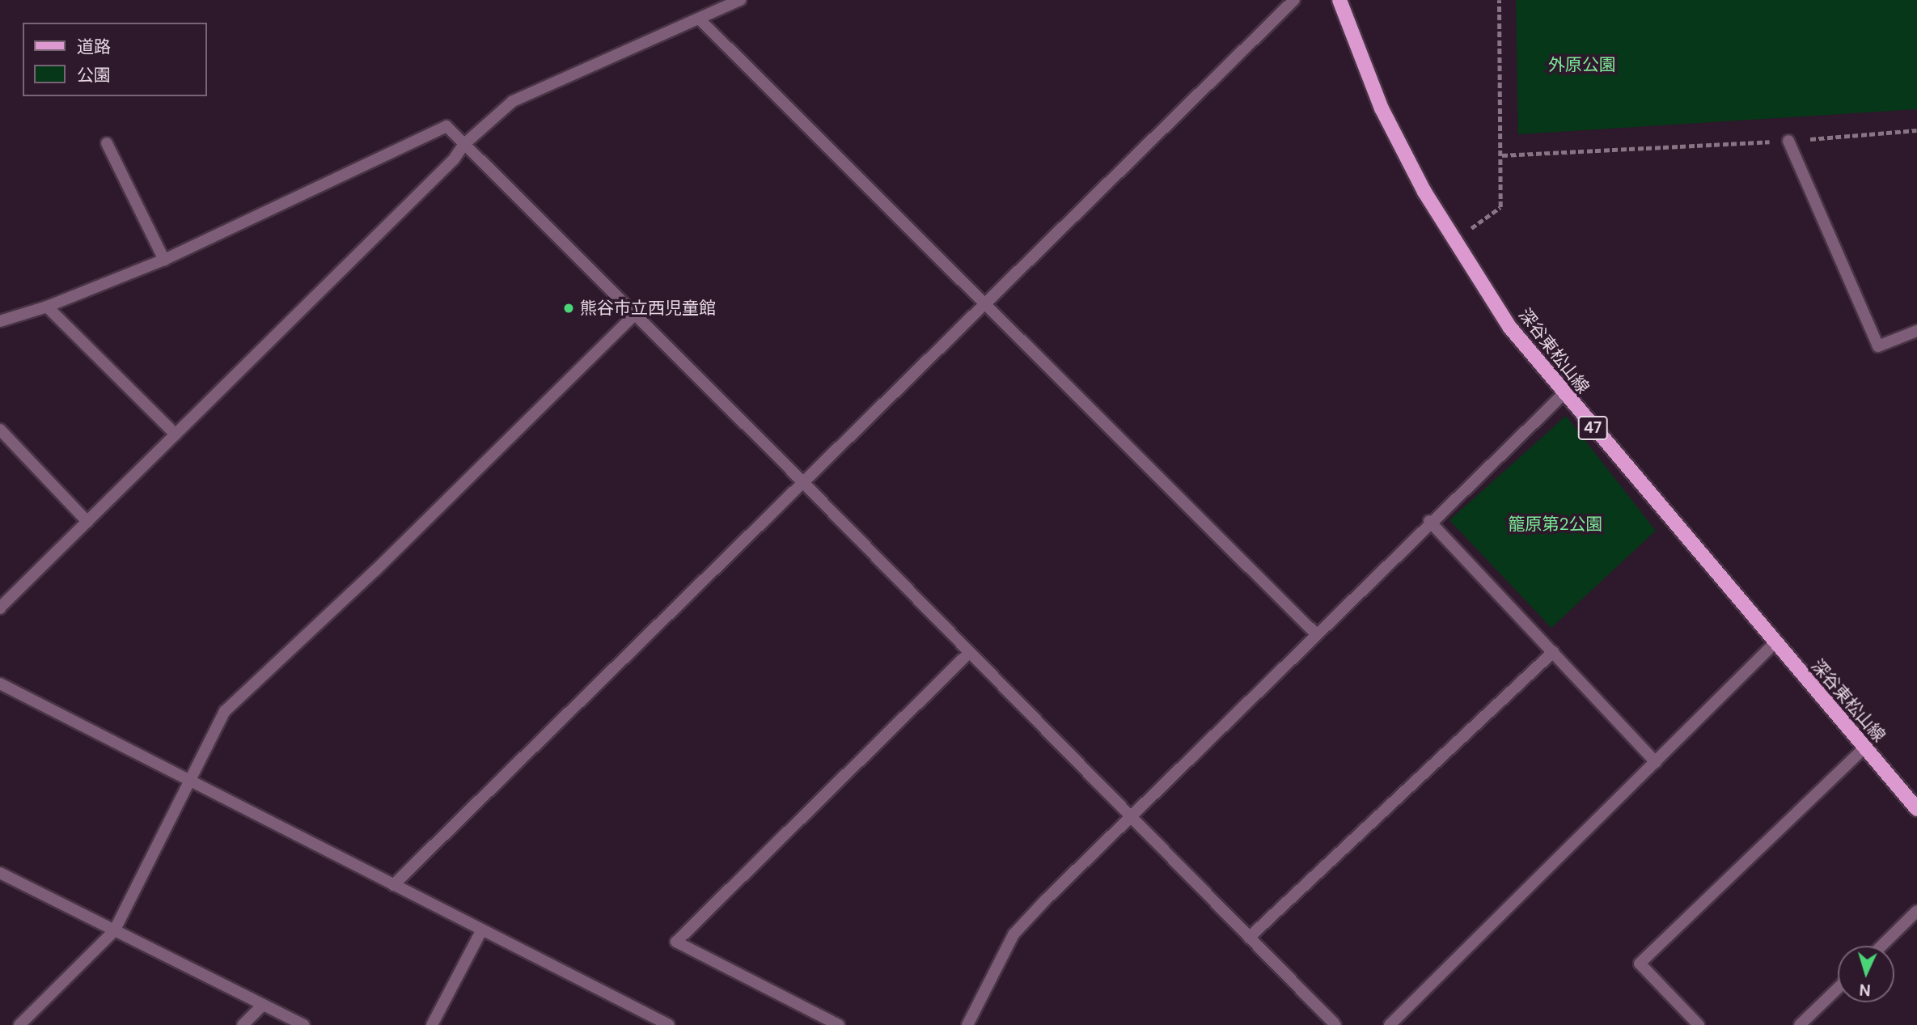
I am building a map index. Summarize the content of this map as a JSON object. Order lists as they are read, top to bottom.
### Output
{
  "streets": {
    "main road": ["深谷東松山線", "47"]
  },
  "parks": ["外原公園", "籠原第2公園"],
  "places": ["熊谷市立西児童館"],
  "legend": ["道路", "公園"],
  "north": "bottom"
}
